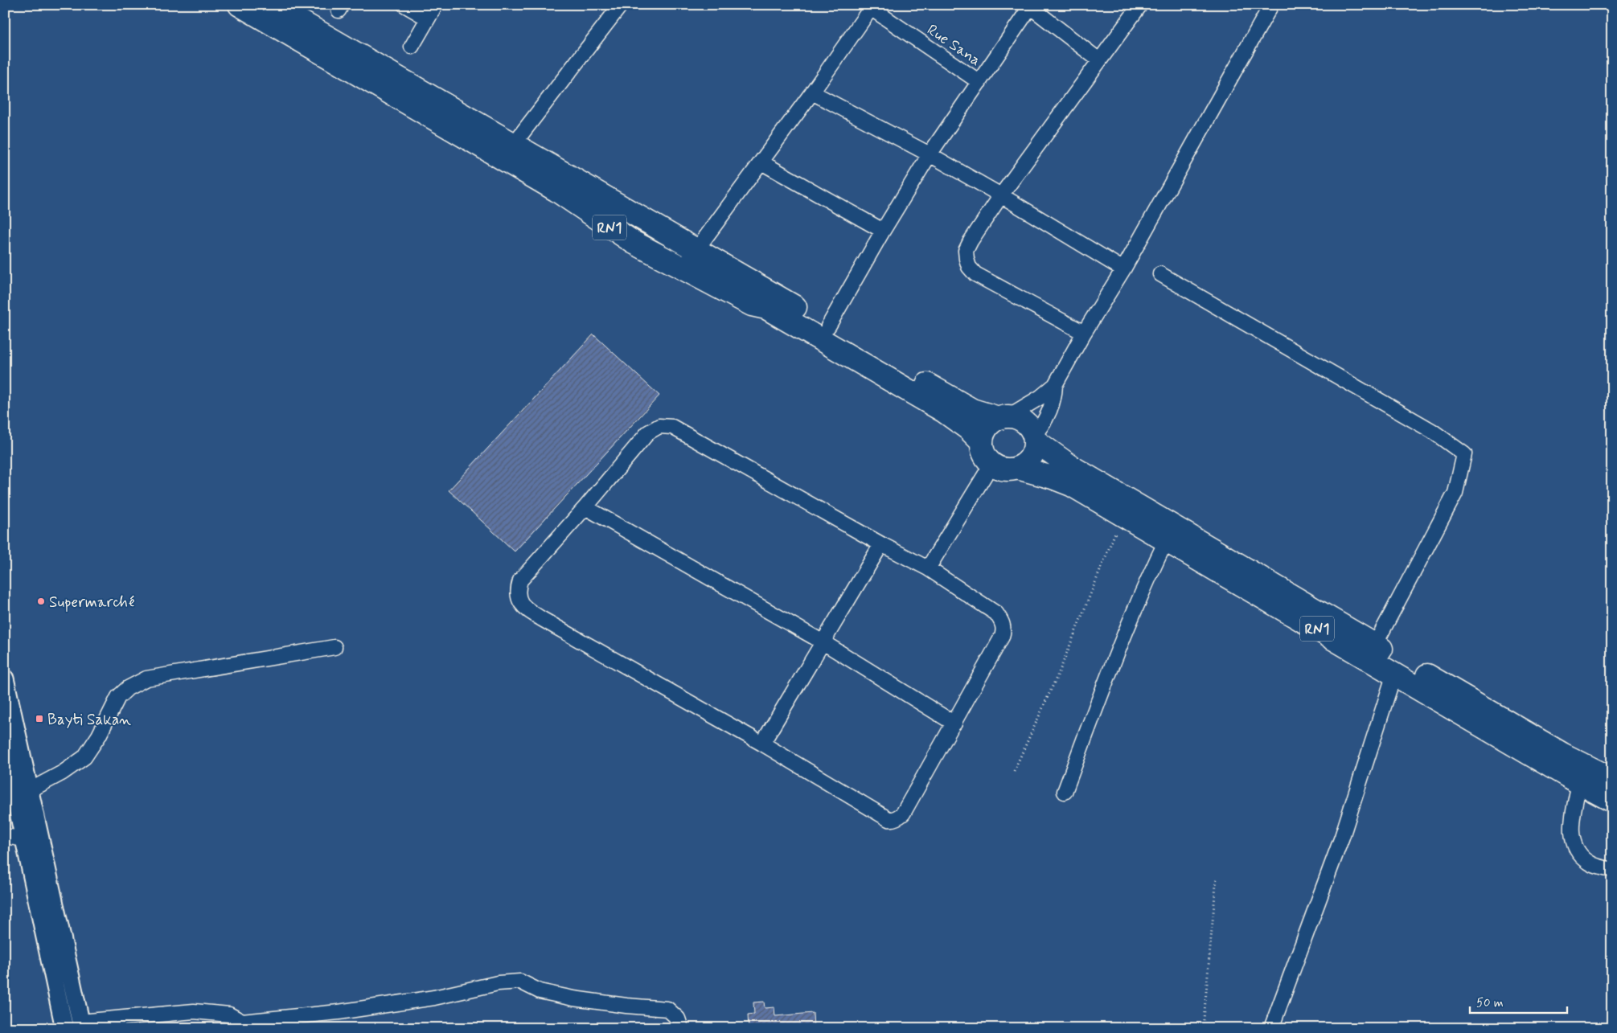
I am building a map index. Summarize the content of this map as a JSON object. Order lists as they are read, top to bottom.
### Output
{
  "streets": {
    "main road": ["RN1"],
    "street": ["Rue Sana"]
  },
  "places": {
    "other": ["Supermarché"],
    "transit": ["Bayti Sakan"]
  },
  "scale_bar": "50 m"
}
